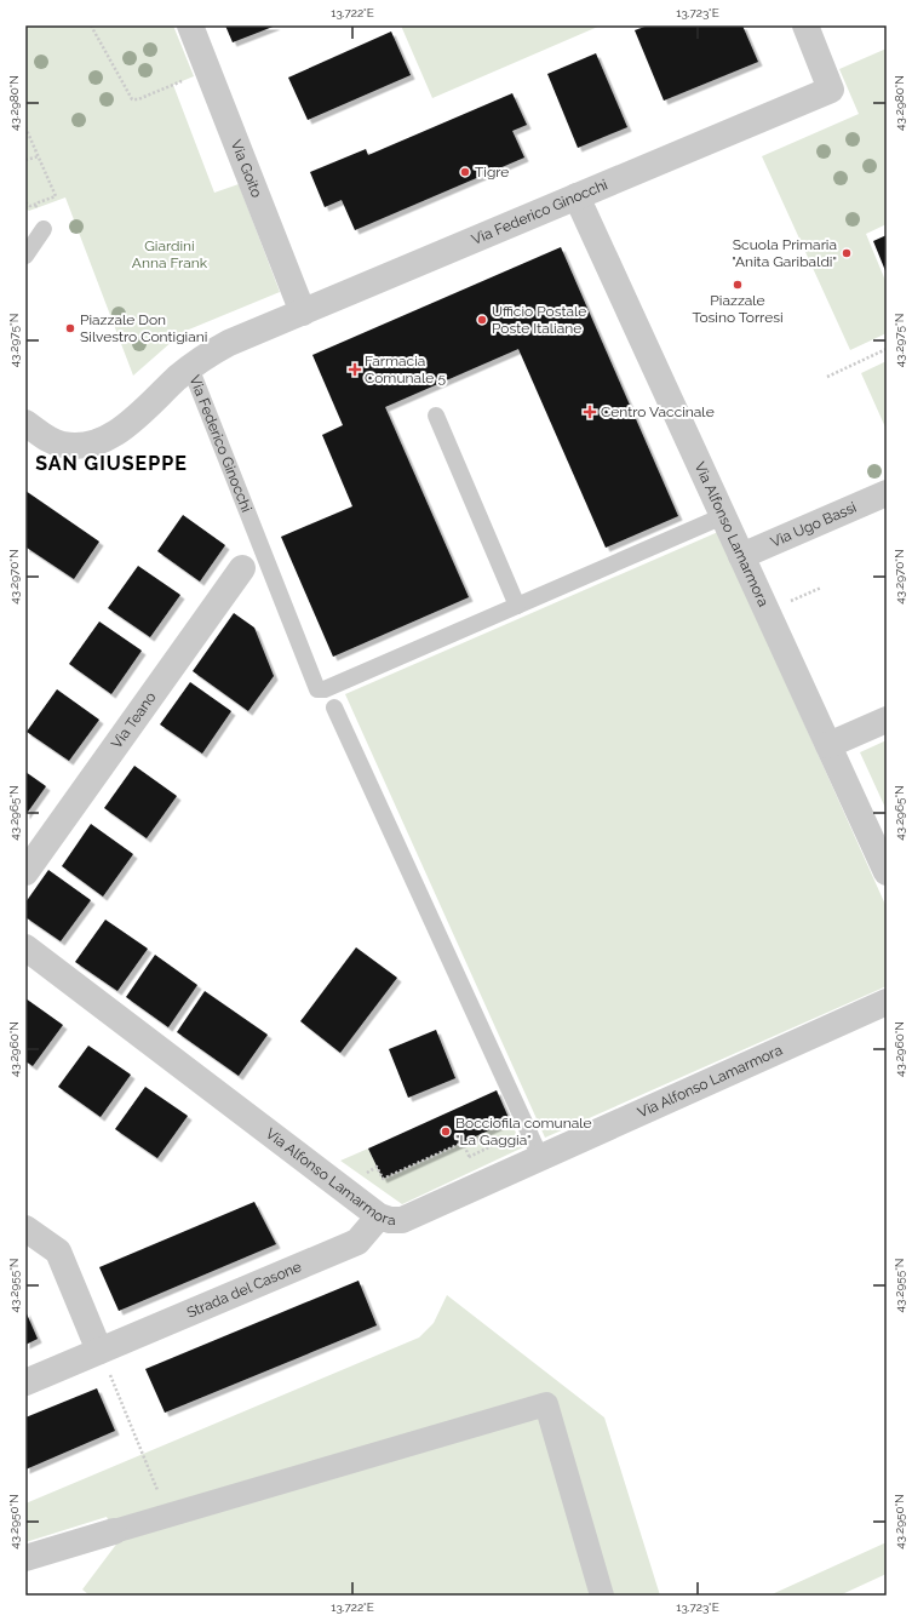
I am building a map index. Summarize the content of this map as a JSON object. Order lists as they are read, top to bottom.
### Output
{
  "streets": {
    "street": [
      "Via Goito",
      "Via Federico Ginocchi",
      "Via Ugo Bassi",
      "Via Alfonso Lamarmora",
      "Via Teano",
      "Strada del Casone"
    ]
  },
  "crossings": [
    ["Via Goito", "Via Federico Ginocchi"],
    ["Via Federico Ginocchi", "Via Alfonso Lamarmora"],
    ["Via Ugo Bassi", "Via Alfonso Lamarmora"],
    ["Via Alfonso Lamarmora", "Strada del Casone"]
  ],
  "districts": ["SAN GIUSEPPE"],
  "parks": ["Giardini Anna Frank"],
  "places": {
    "other": [
      "Tigre",
      "Scuola Primaria \"Anita Garibaldi\"",
      "Piazzale Tosino Torresi",
      "Ufficio Postale Poste Italiane",
      "Piazzale Don Silvestro Contigiani",
      "Bocciofila comunale \"La Gaggia\""
    ],
    "health": ["Farmacia Comunale 5", "Centro Vaccinale"]
  },
  "coordinates": [
    "13.722°E",
    "13.723°E",
    "43.2980°N",
    "43.2975°N",
    "43.2970°N",
    "43.2965°N",
    "43.2960°N",
    "43.2955°N",
    "43.2950°N"
  ]
}
